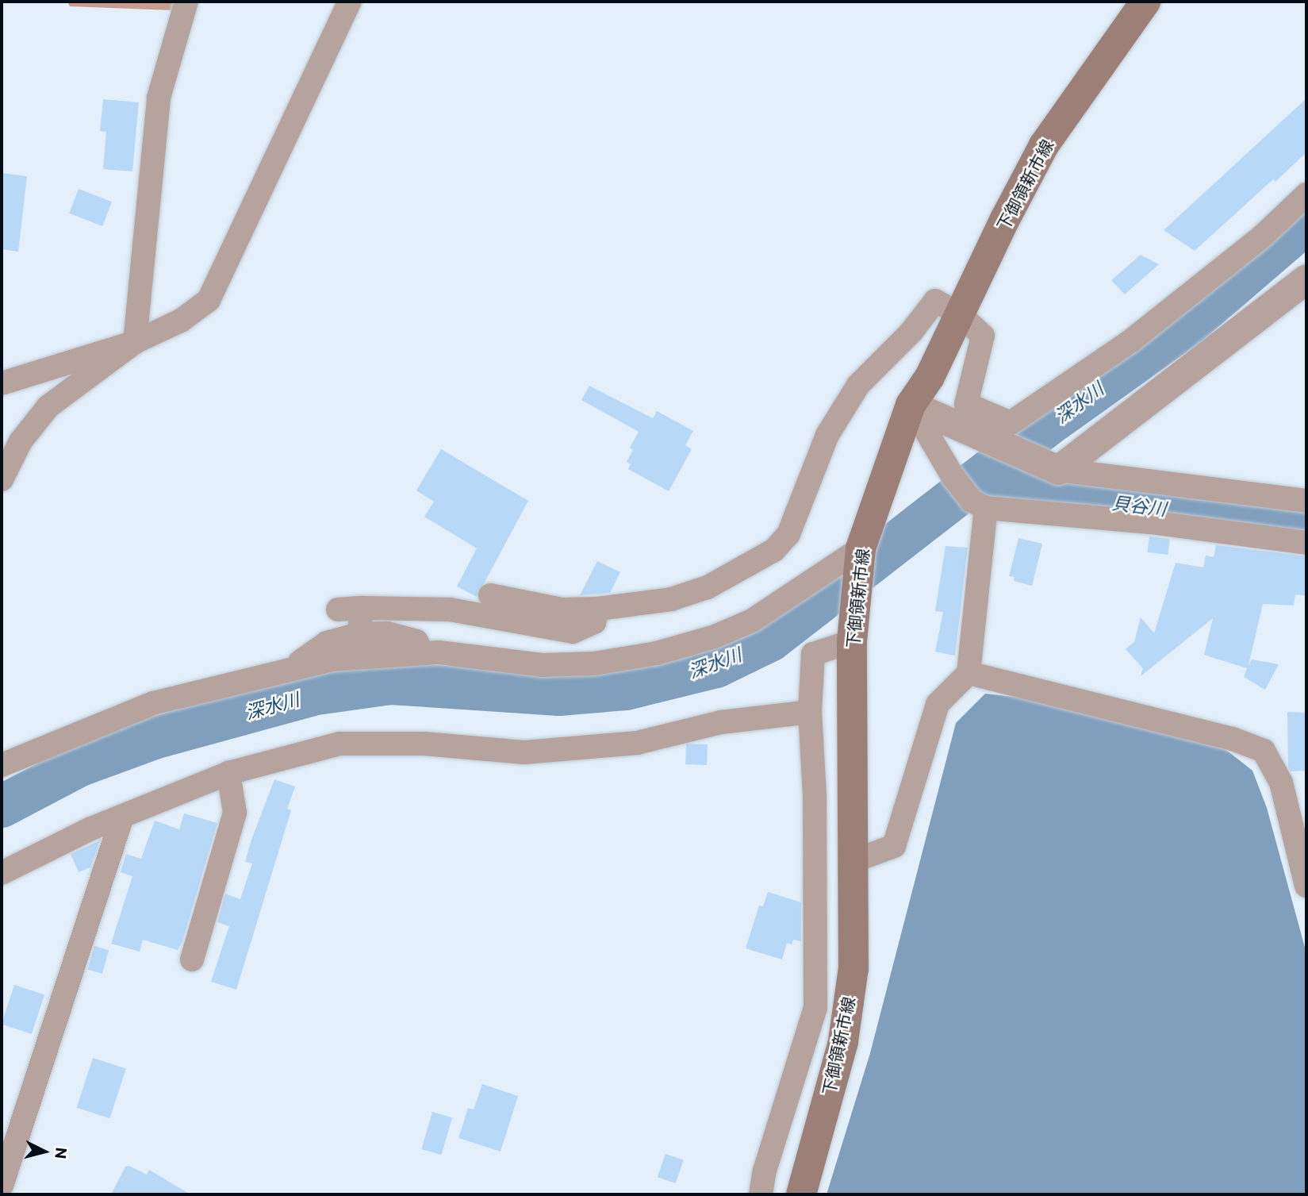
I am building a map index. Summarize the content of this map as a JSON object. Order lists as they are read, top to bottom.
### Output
{
  "streets": {
    "main road": ["下御領新市線"]
  },
  "water": ["深水川", "貝谷川"],
  "north": "right"
}
